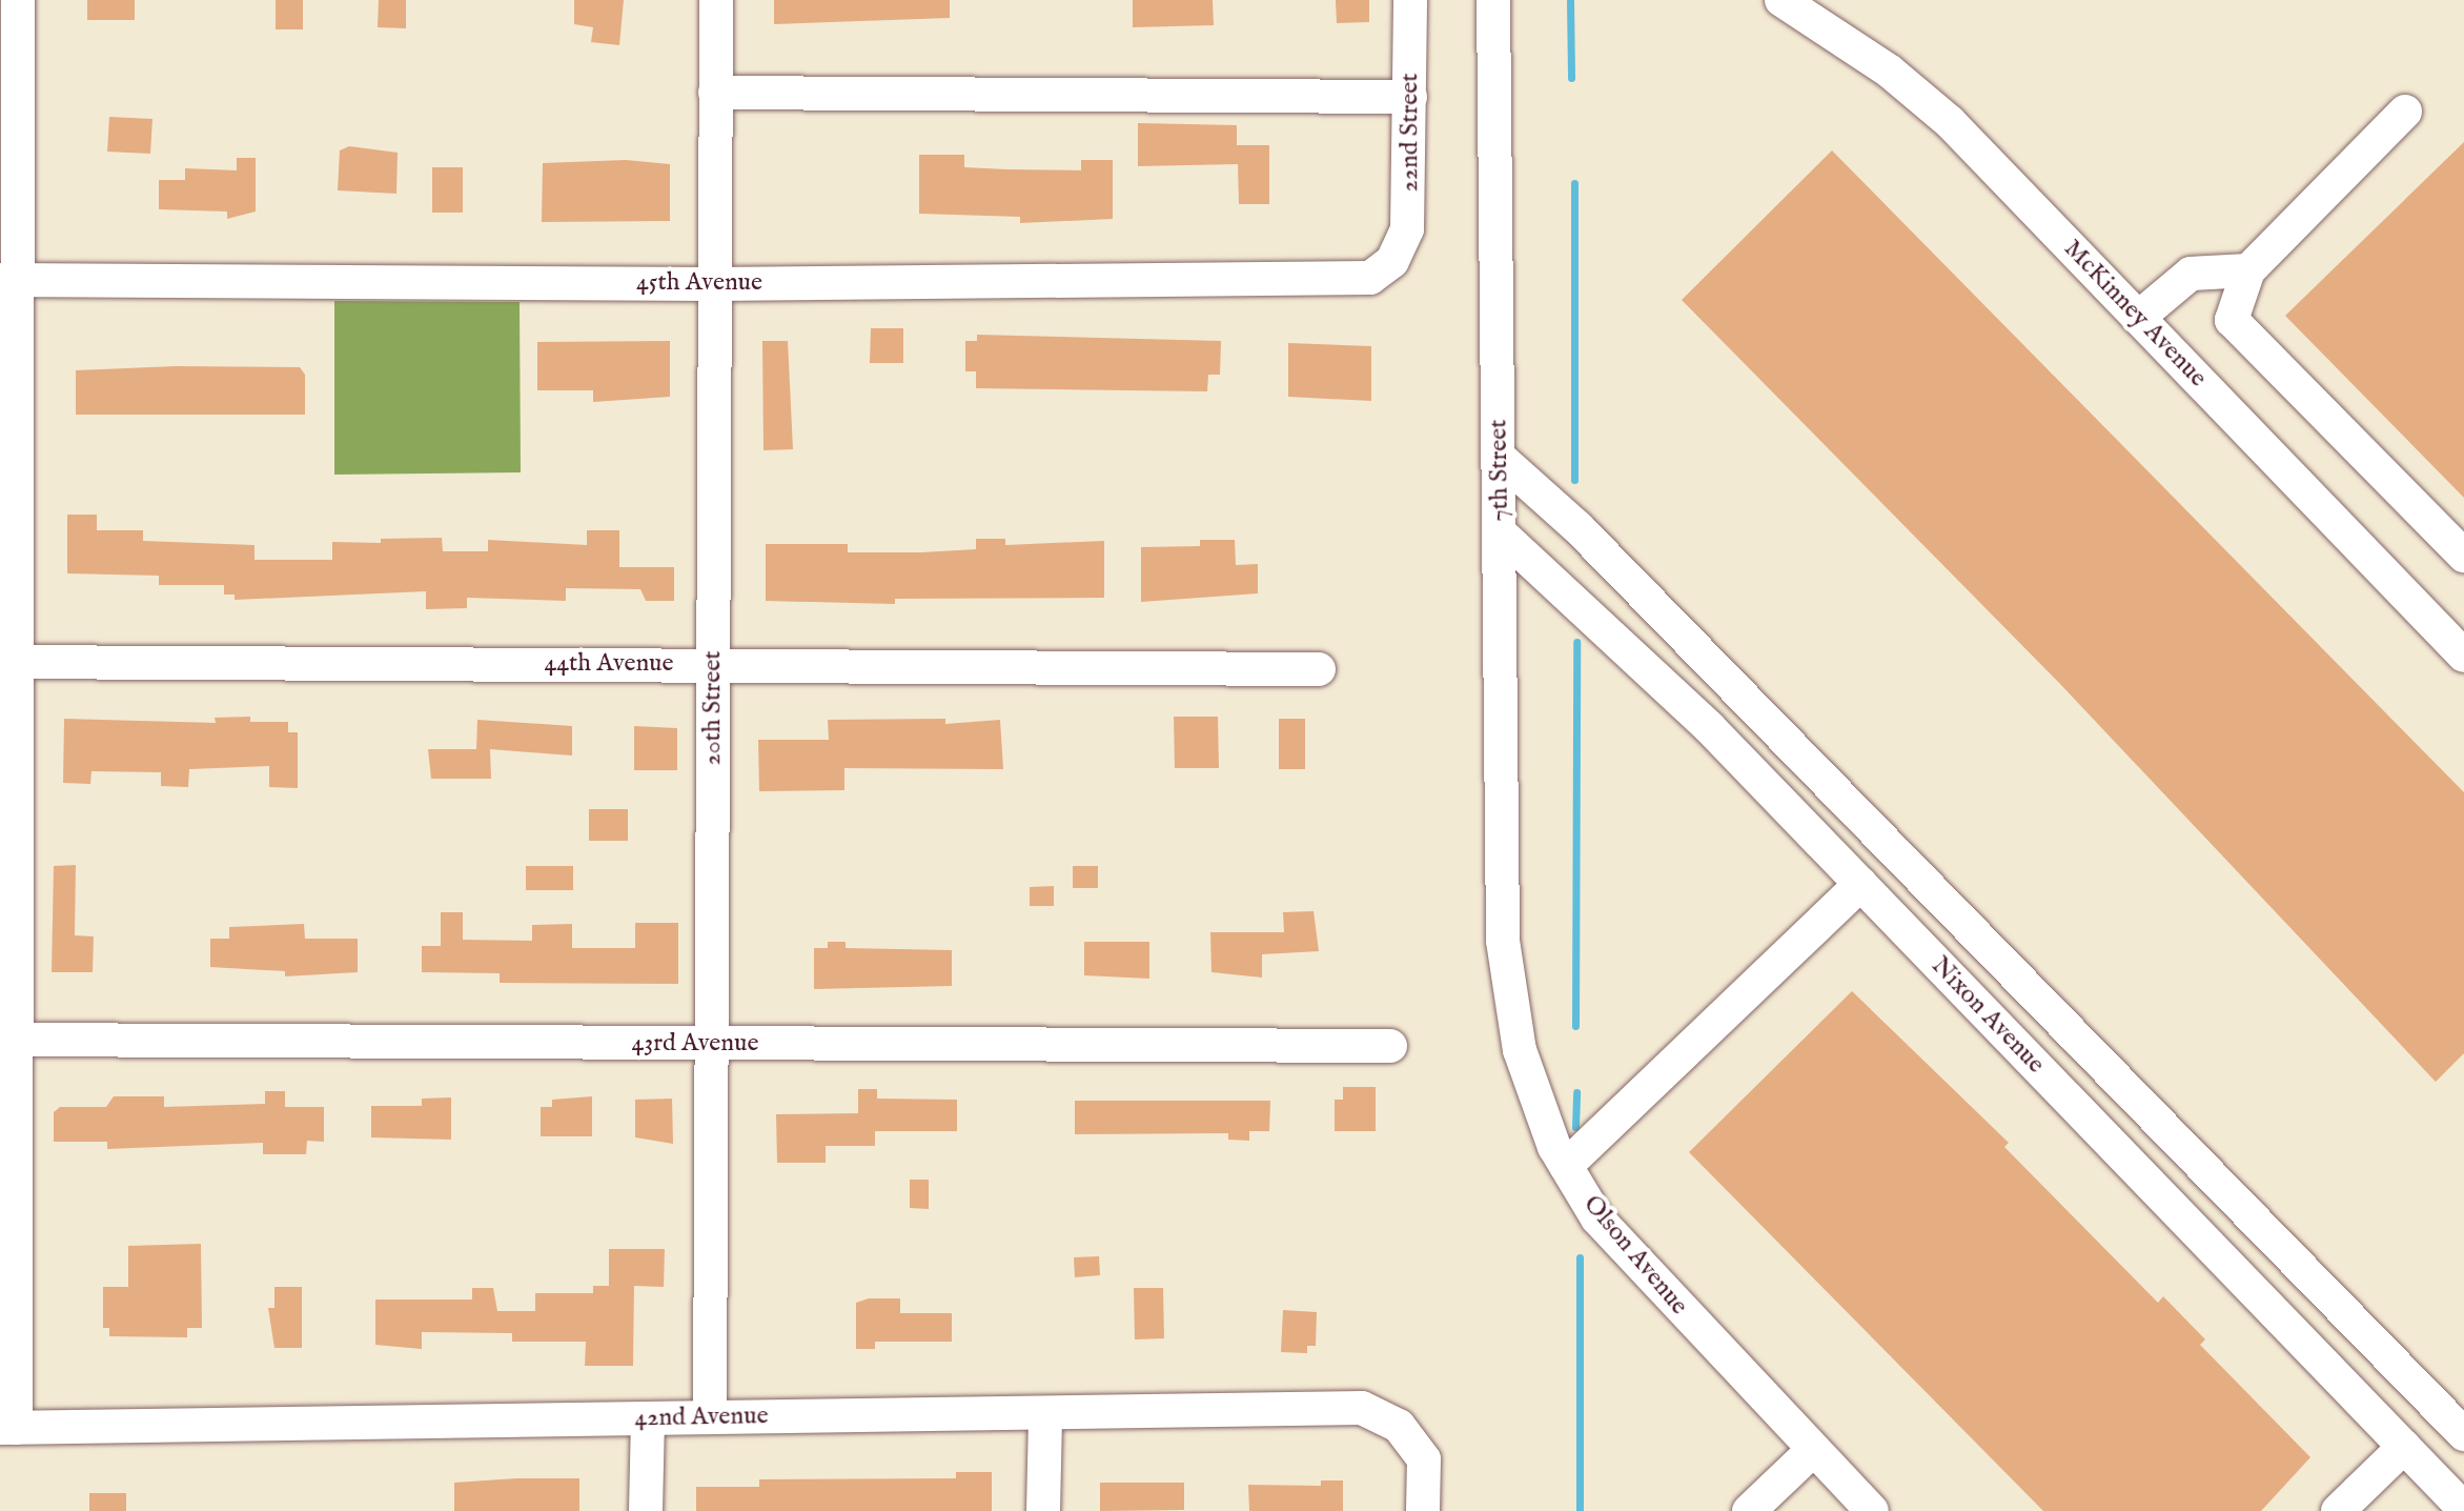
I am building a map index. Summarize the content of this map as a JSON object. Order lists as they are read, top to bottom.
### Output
{
  "streets": {
    "street": [
      "22nd Street",
      "45th Avenue",
      "McKinney Avenue",
      "7th Street",
      "44th Avenue",
      "20th Street",
      "Nixon Avenue",
      "43rd Avenue",
      "Olson Avenue",
      "42nd Avenue"
    ]
  },
  "crossings": [
    ["22nd Street", "45th Avenue"],
    ["45th Avenue", "20th Street"],
    ["7th Street", "Nixon Avenue"],
    ["7th Street", "Olson Avenue"],
    ["44th Avenue", "20th Street"],
    ["20th Street", "43rd Avenue"],
    ["20th Street", "42nd Avenue"]
  ]
}
